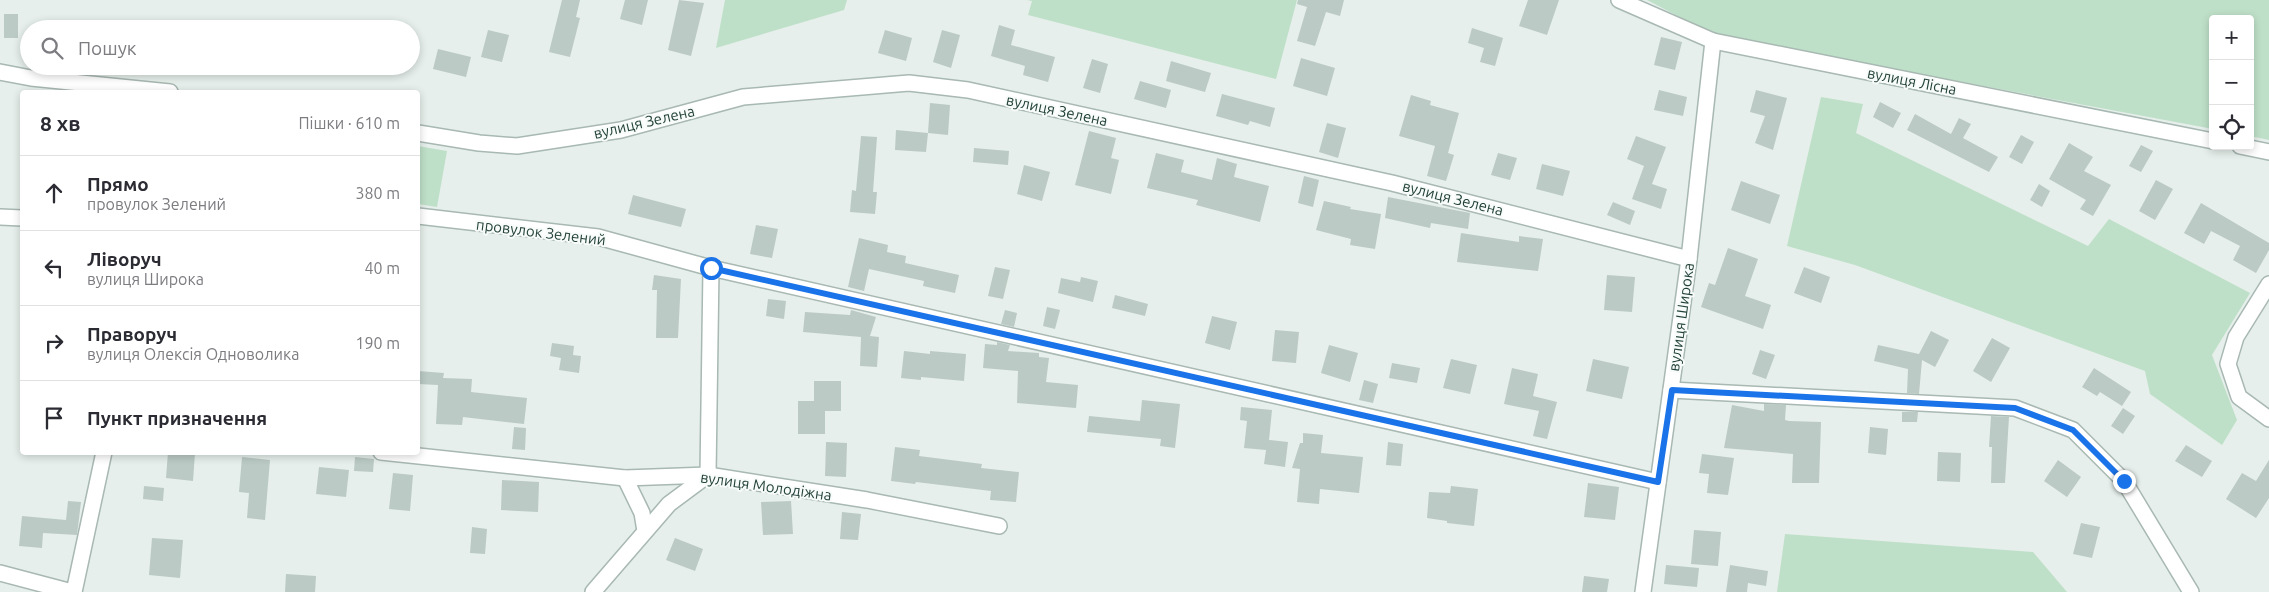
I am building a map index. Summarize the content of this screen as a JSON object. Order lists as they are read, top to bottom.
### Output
{
  "streets": {
    "street": [
      "вулиця Лісна",
      "вулиця Зелена",
      "провулок Зелений",
      "вулиця Широка",
      "вулиця Молодіжна"
    ]
  },
  "crossings": [
    ["вулиця Лісна", "вулиця Широка"],
    ["вулиця Зелена", "вулиця Широка"],
    ["провулок Зелений", "вулиця Широка"]
  ],
  "page": {
    "map_buttons": ["+", "−"],
    "search": "Пошук",
    "heading": ["8 хв", "Пішки · 610 m"],
    "list": [
      ["Прямо", "провулок Зелений", "380 m"],
      ["Ліворуч", "вулиця Широка", "40 m"],
      ["Праворуч", "вулиця Олексія Одноволика", "190 m"],
      "Пункт призначення"
    ]
  }
}
